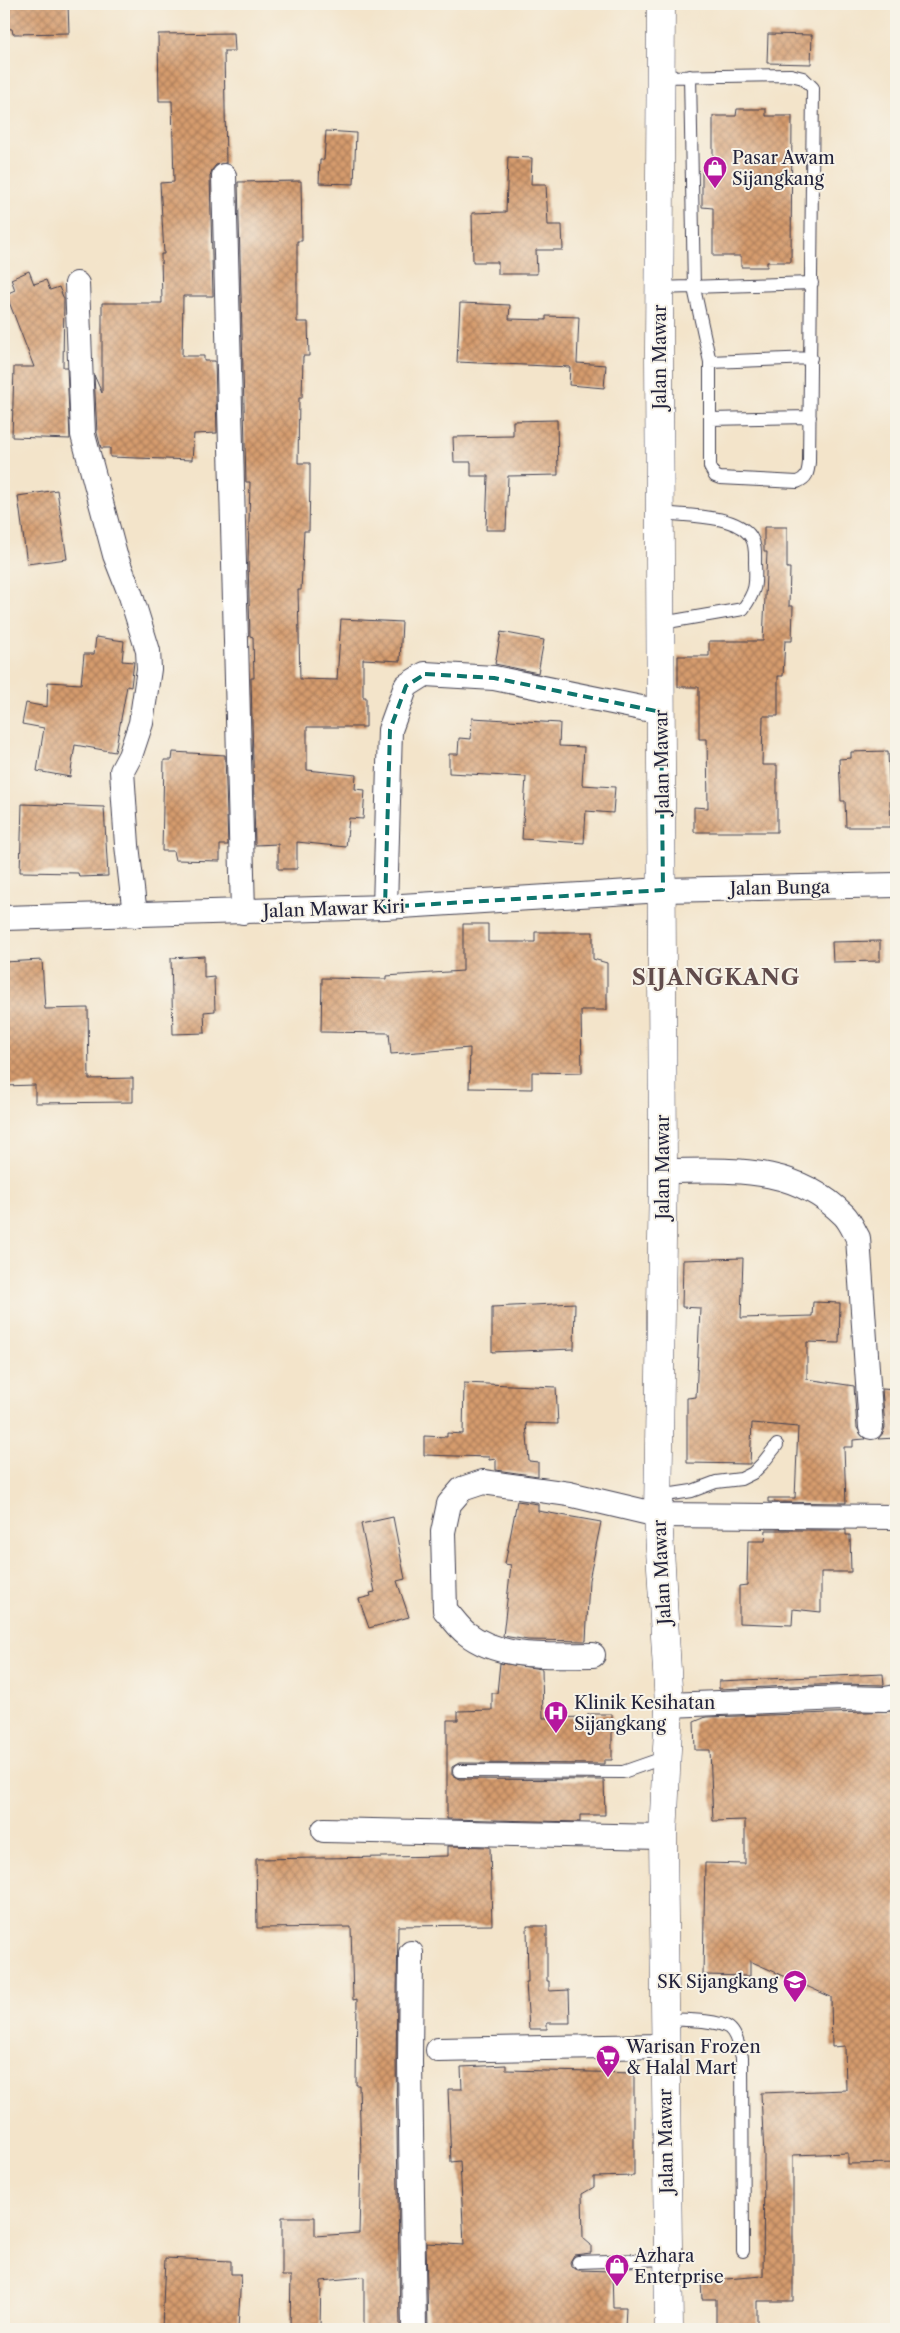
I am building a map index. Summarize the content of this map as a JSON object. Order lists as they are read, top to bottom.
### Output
{
  "streets": {
    "street": ["Jalan Mawar", "Jalan Bunga", "Jalan Mawar Kiri"]
  },
  "crossings": [
    ["Jalan Mawar", "Jalan Bunga"],
    ["Jalan Mawar", "Jalan Mawar Kiri"],
    ["Jalan Bunga", "Jalan Mawar Kiri"]
  ],
  "districts": ["SIJANGKANG"],
  "places": {
    "shop": ["Pasar Awam Sijangkang", "Azhara Enterprise"],
    "hospital": ["Klinik Kesihatan Sijangkang"],
    "school or university": ["SK Sijangkang"],
    "supermarket": ["Warisan Frozen & Halal Mart"]
  }
}
